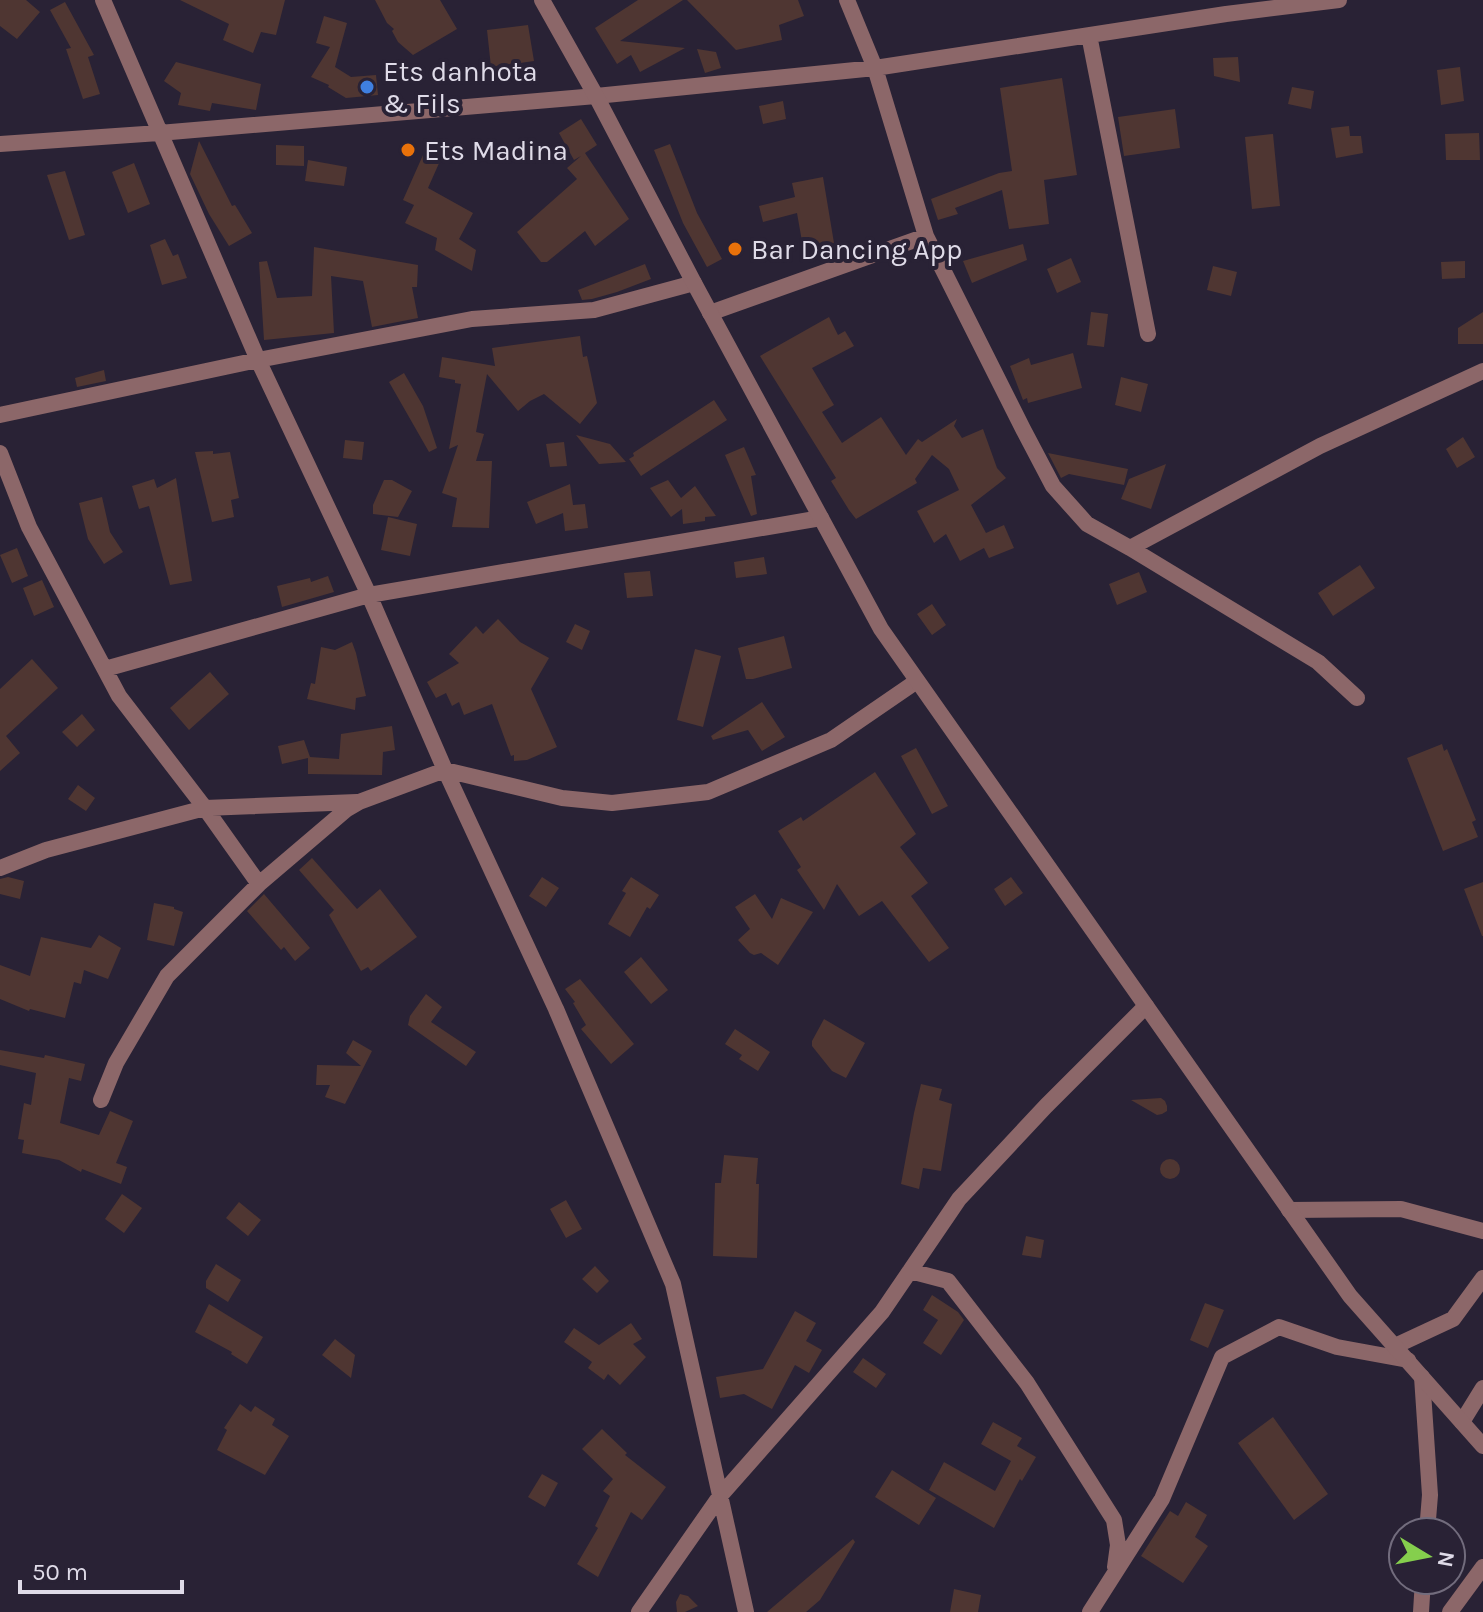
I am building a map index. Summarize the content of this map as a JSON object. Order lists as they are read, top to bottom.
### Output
{
  "places": ["Ets danhota & Fils", "Ets Madina", "Bar Dancing App"],
  "scale_bar": "50 m",
  "north": "right"
}
